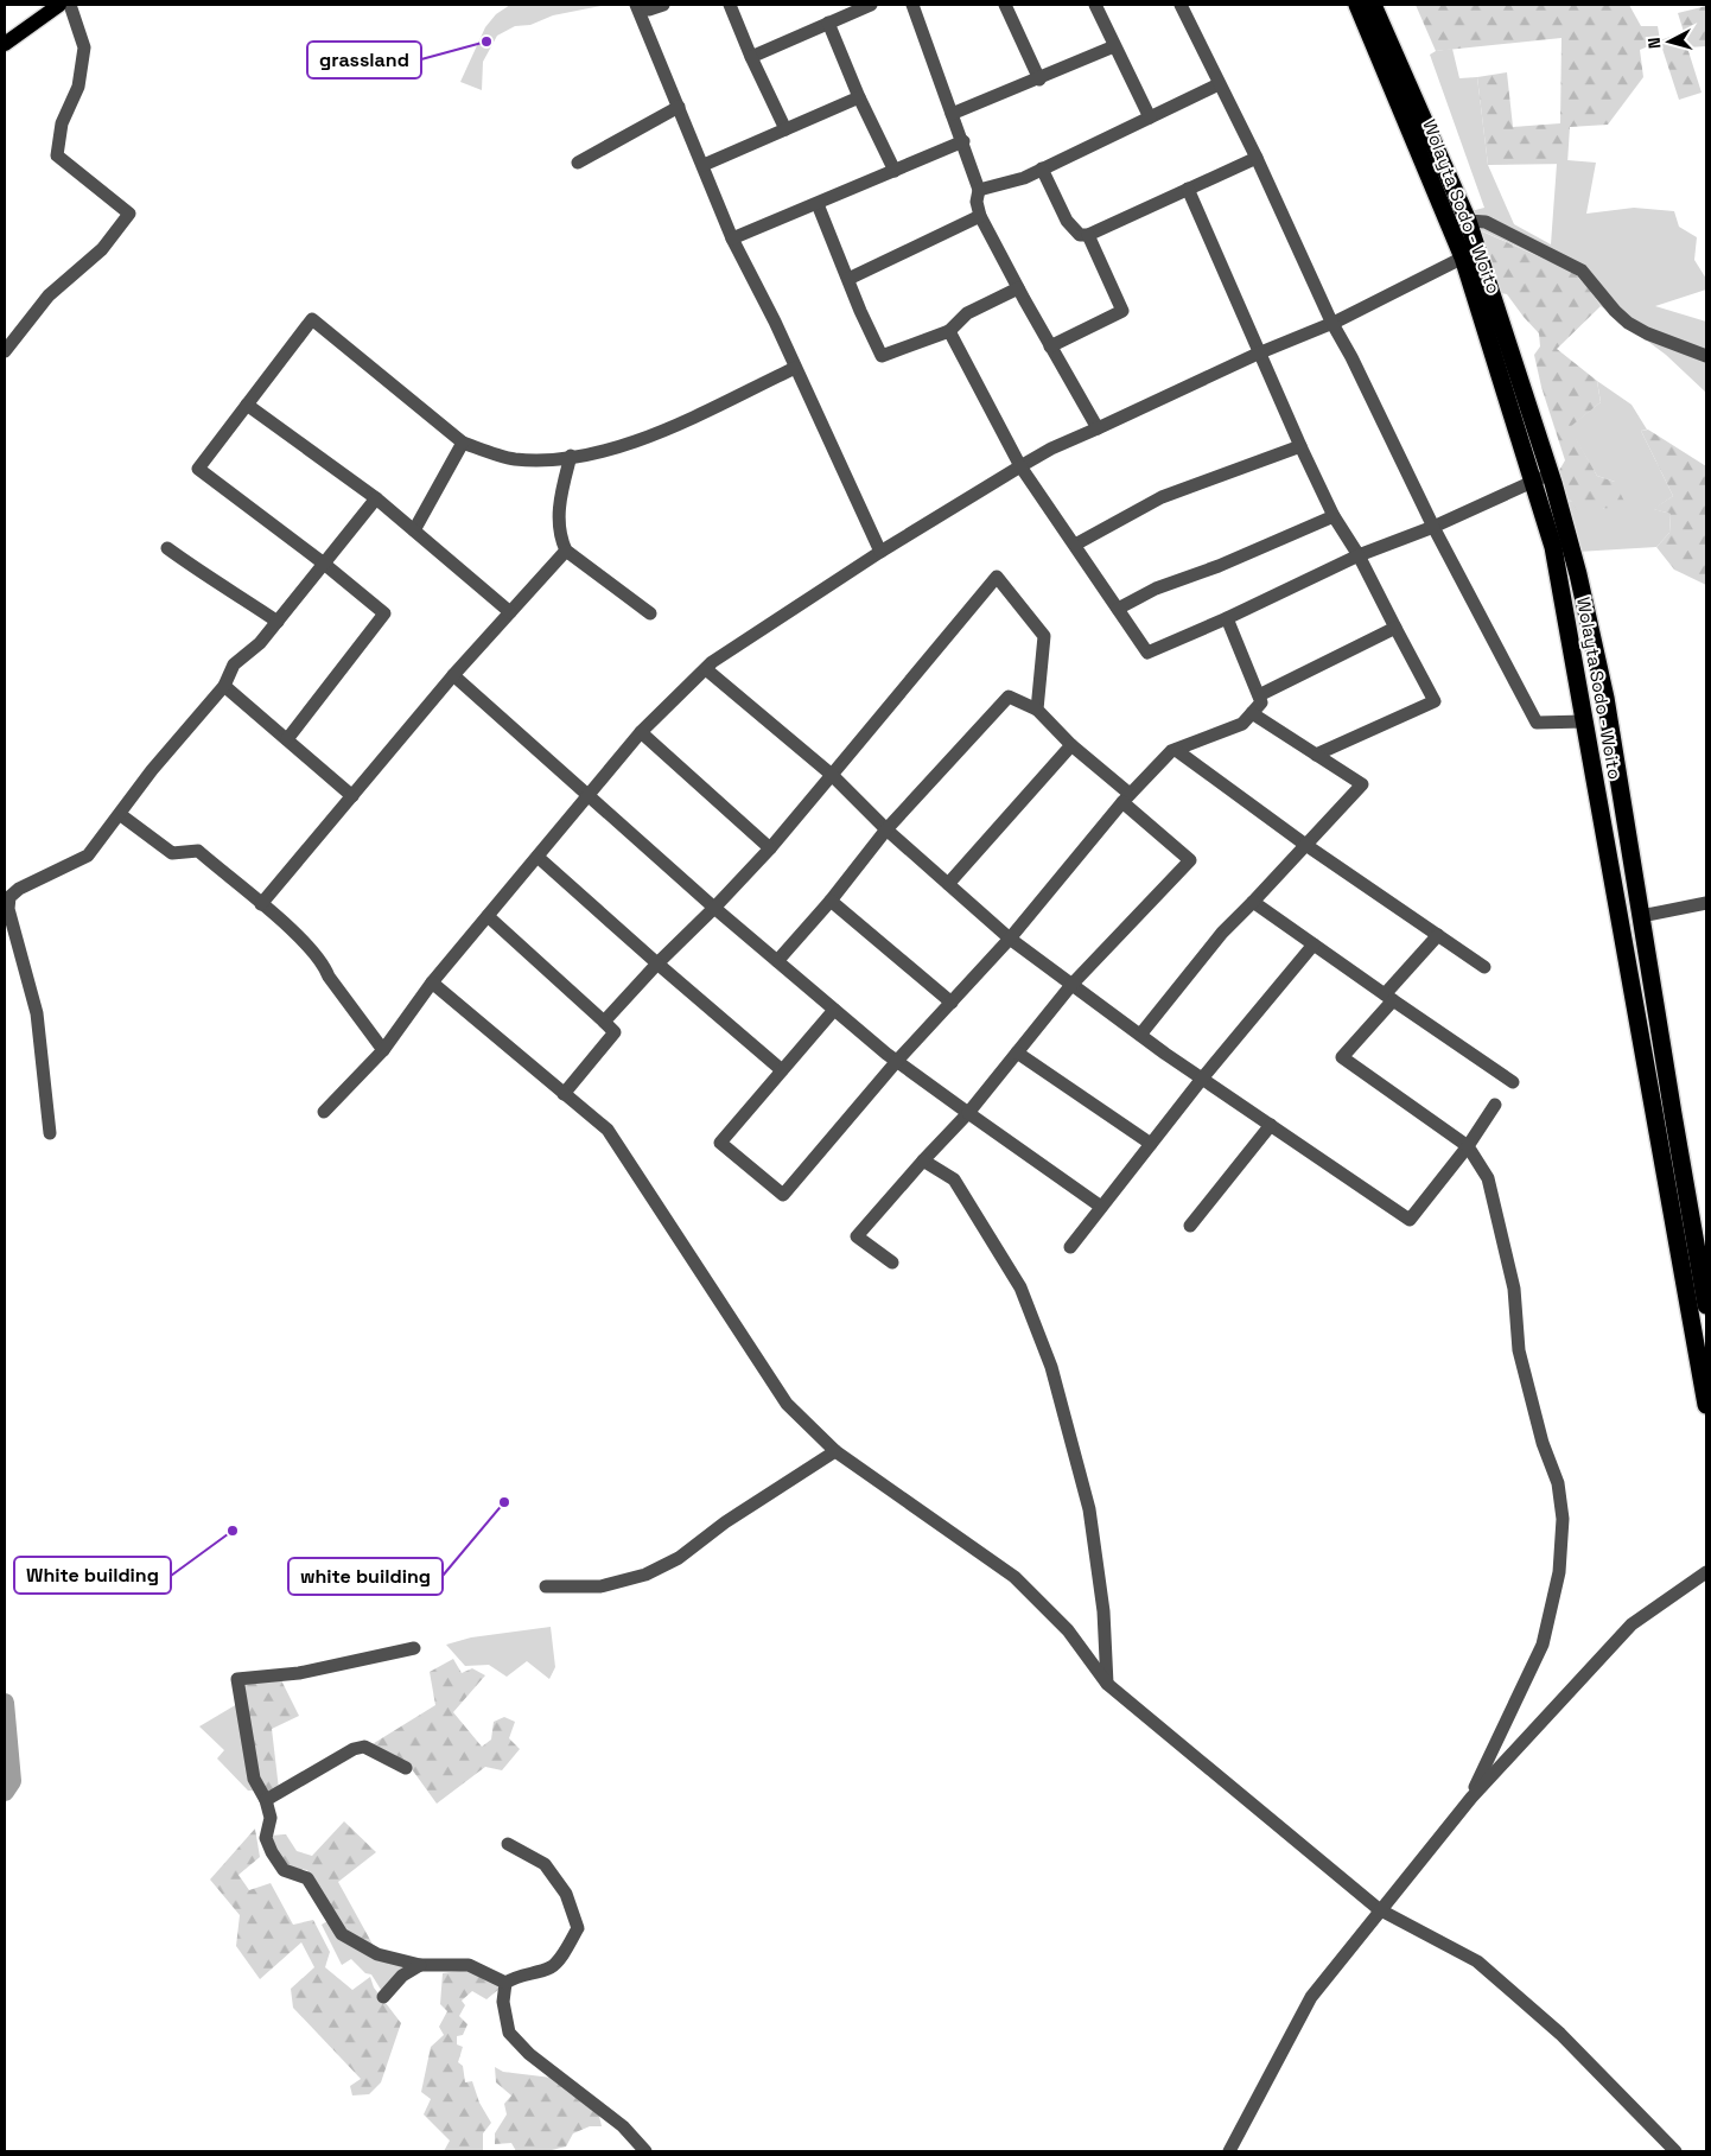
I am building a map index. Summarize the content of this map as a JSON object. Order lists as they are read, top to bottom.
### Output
{
  "streets": {
    "highway": ["Wolayta Sodo - Woito"]
  },
  "places": ["grassland", "white building", "White building"],
  "north": "left"
}
